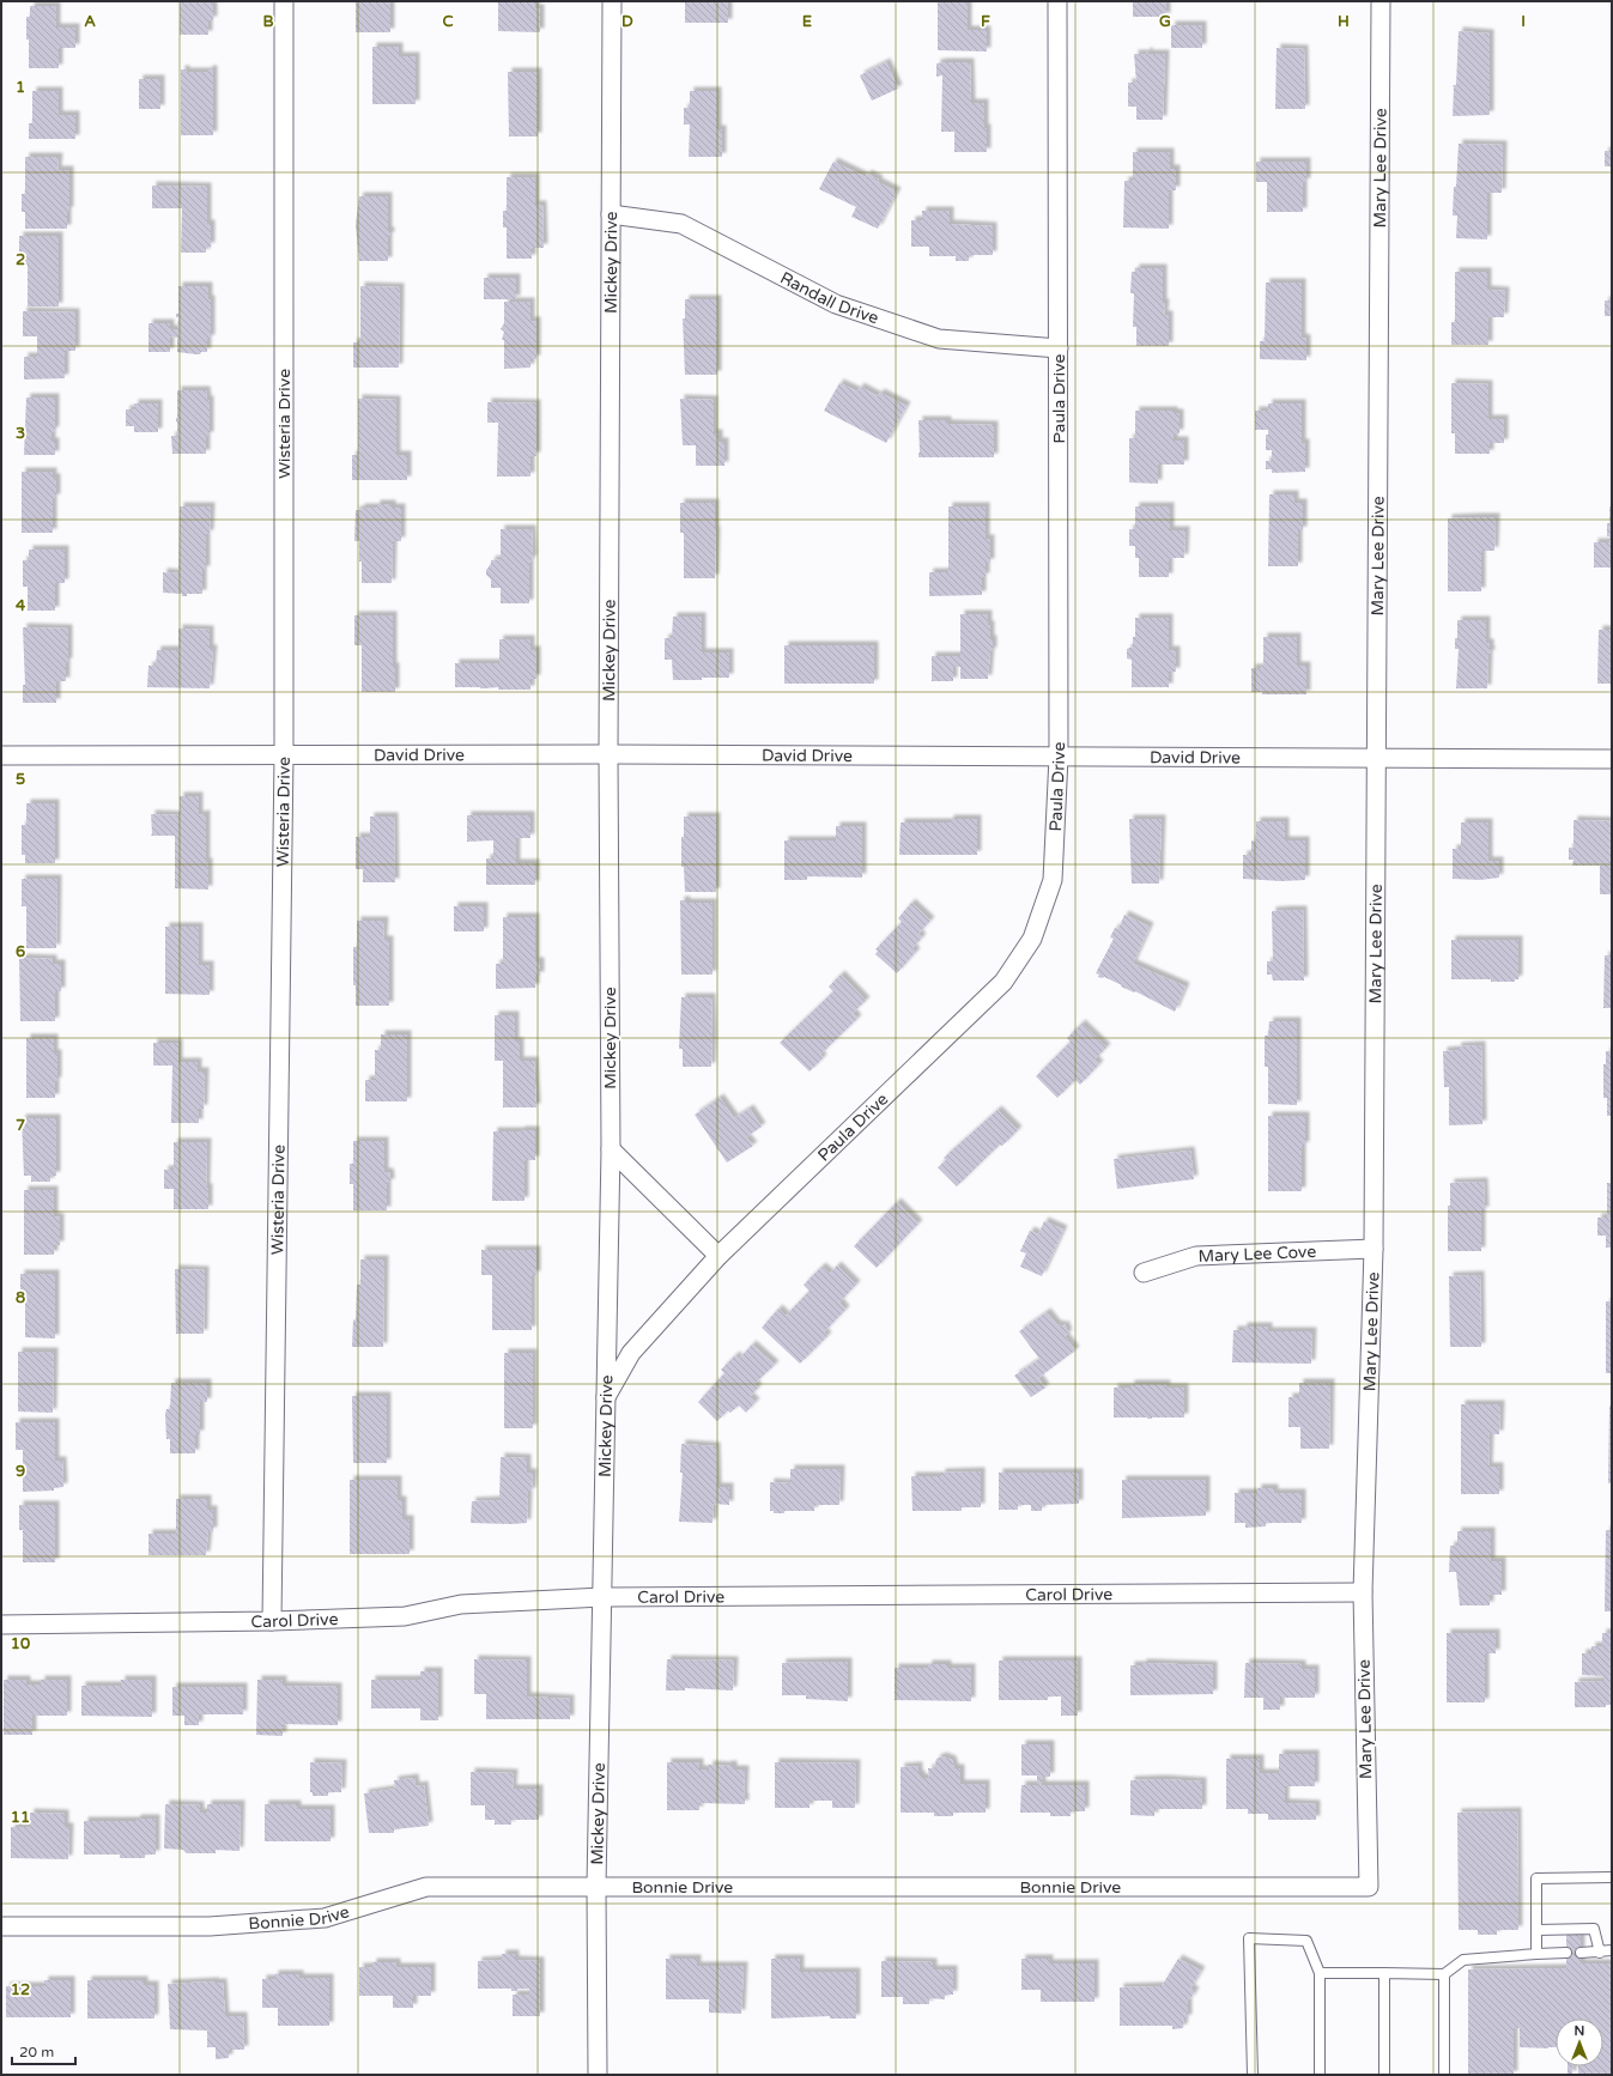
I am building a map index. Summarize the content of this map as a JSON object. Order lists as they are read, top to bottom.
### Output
{
  "streets": {
    "street": [
      "Mary Lee Drive",
      "Mickey Drive",
      "Randall Drive",
      "Paula Drive",
      "Wisteria Drive",
      "David Drive",
      "Mary Lee Cove",
      "Carol Drive",
      "Bonnie Drive"
    ]
  },
  "crossings": [
    ["Mary Lee Drive", "David Drive"],
    ["Mary Lee Drive", "Mary Lee Cove"],
    ["Mary Lee Drive", "Carol Drive"],
    ["Mary Lee Drive", "Bonnie Drive"],
    ["Mickey Drive", "Randall Drive"],
    ["Mickey Drive", "Paula Drive"],
    ["Mickey Drive", "David Drive"],
    ["Mickey Drive", "Carol Drive"],
    ["Mickey Drive", "Bonnie Drive"],
    ["Randall Drive", "Paula Drive"],
    ["Paula Drive", "David Drive"],
    ["Wisteria Drive", "David Drive"],
    ["Wisteria Drive", "Carol Drive"]
  ],
  "scale_bar": "20 m",
  "north": "top",
  "grid": {
    "columns": [
      "A",
      "B",
      "C",
      "D",
      "E",
      "F",
      "G",
      "H",
      "I"
    ],
    "rows": [
      "1",
      "2",
      "3",
      "4",
      "5",
      "6",
      "7",
      "8",
      "9",
      "10",
      "11",
      "12"
    ]
  }
}
